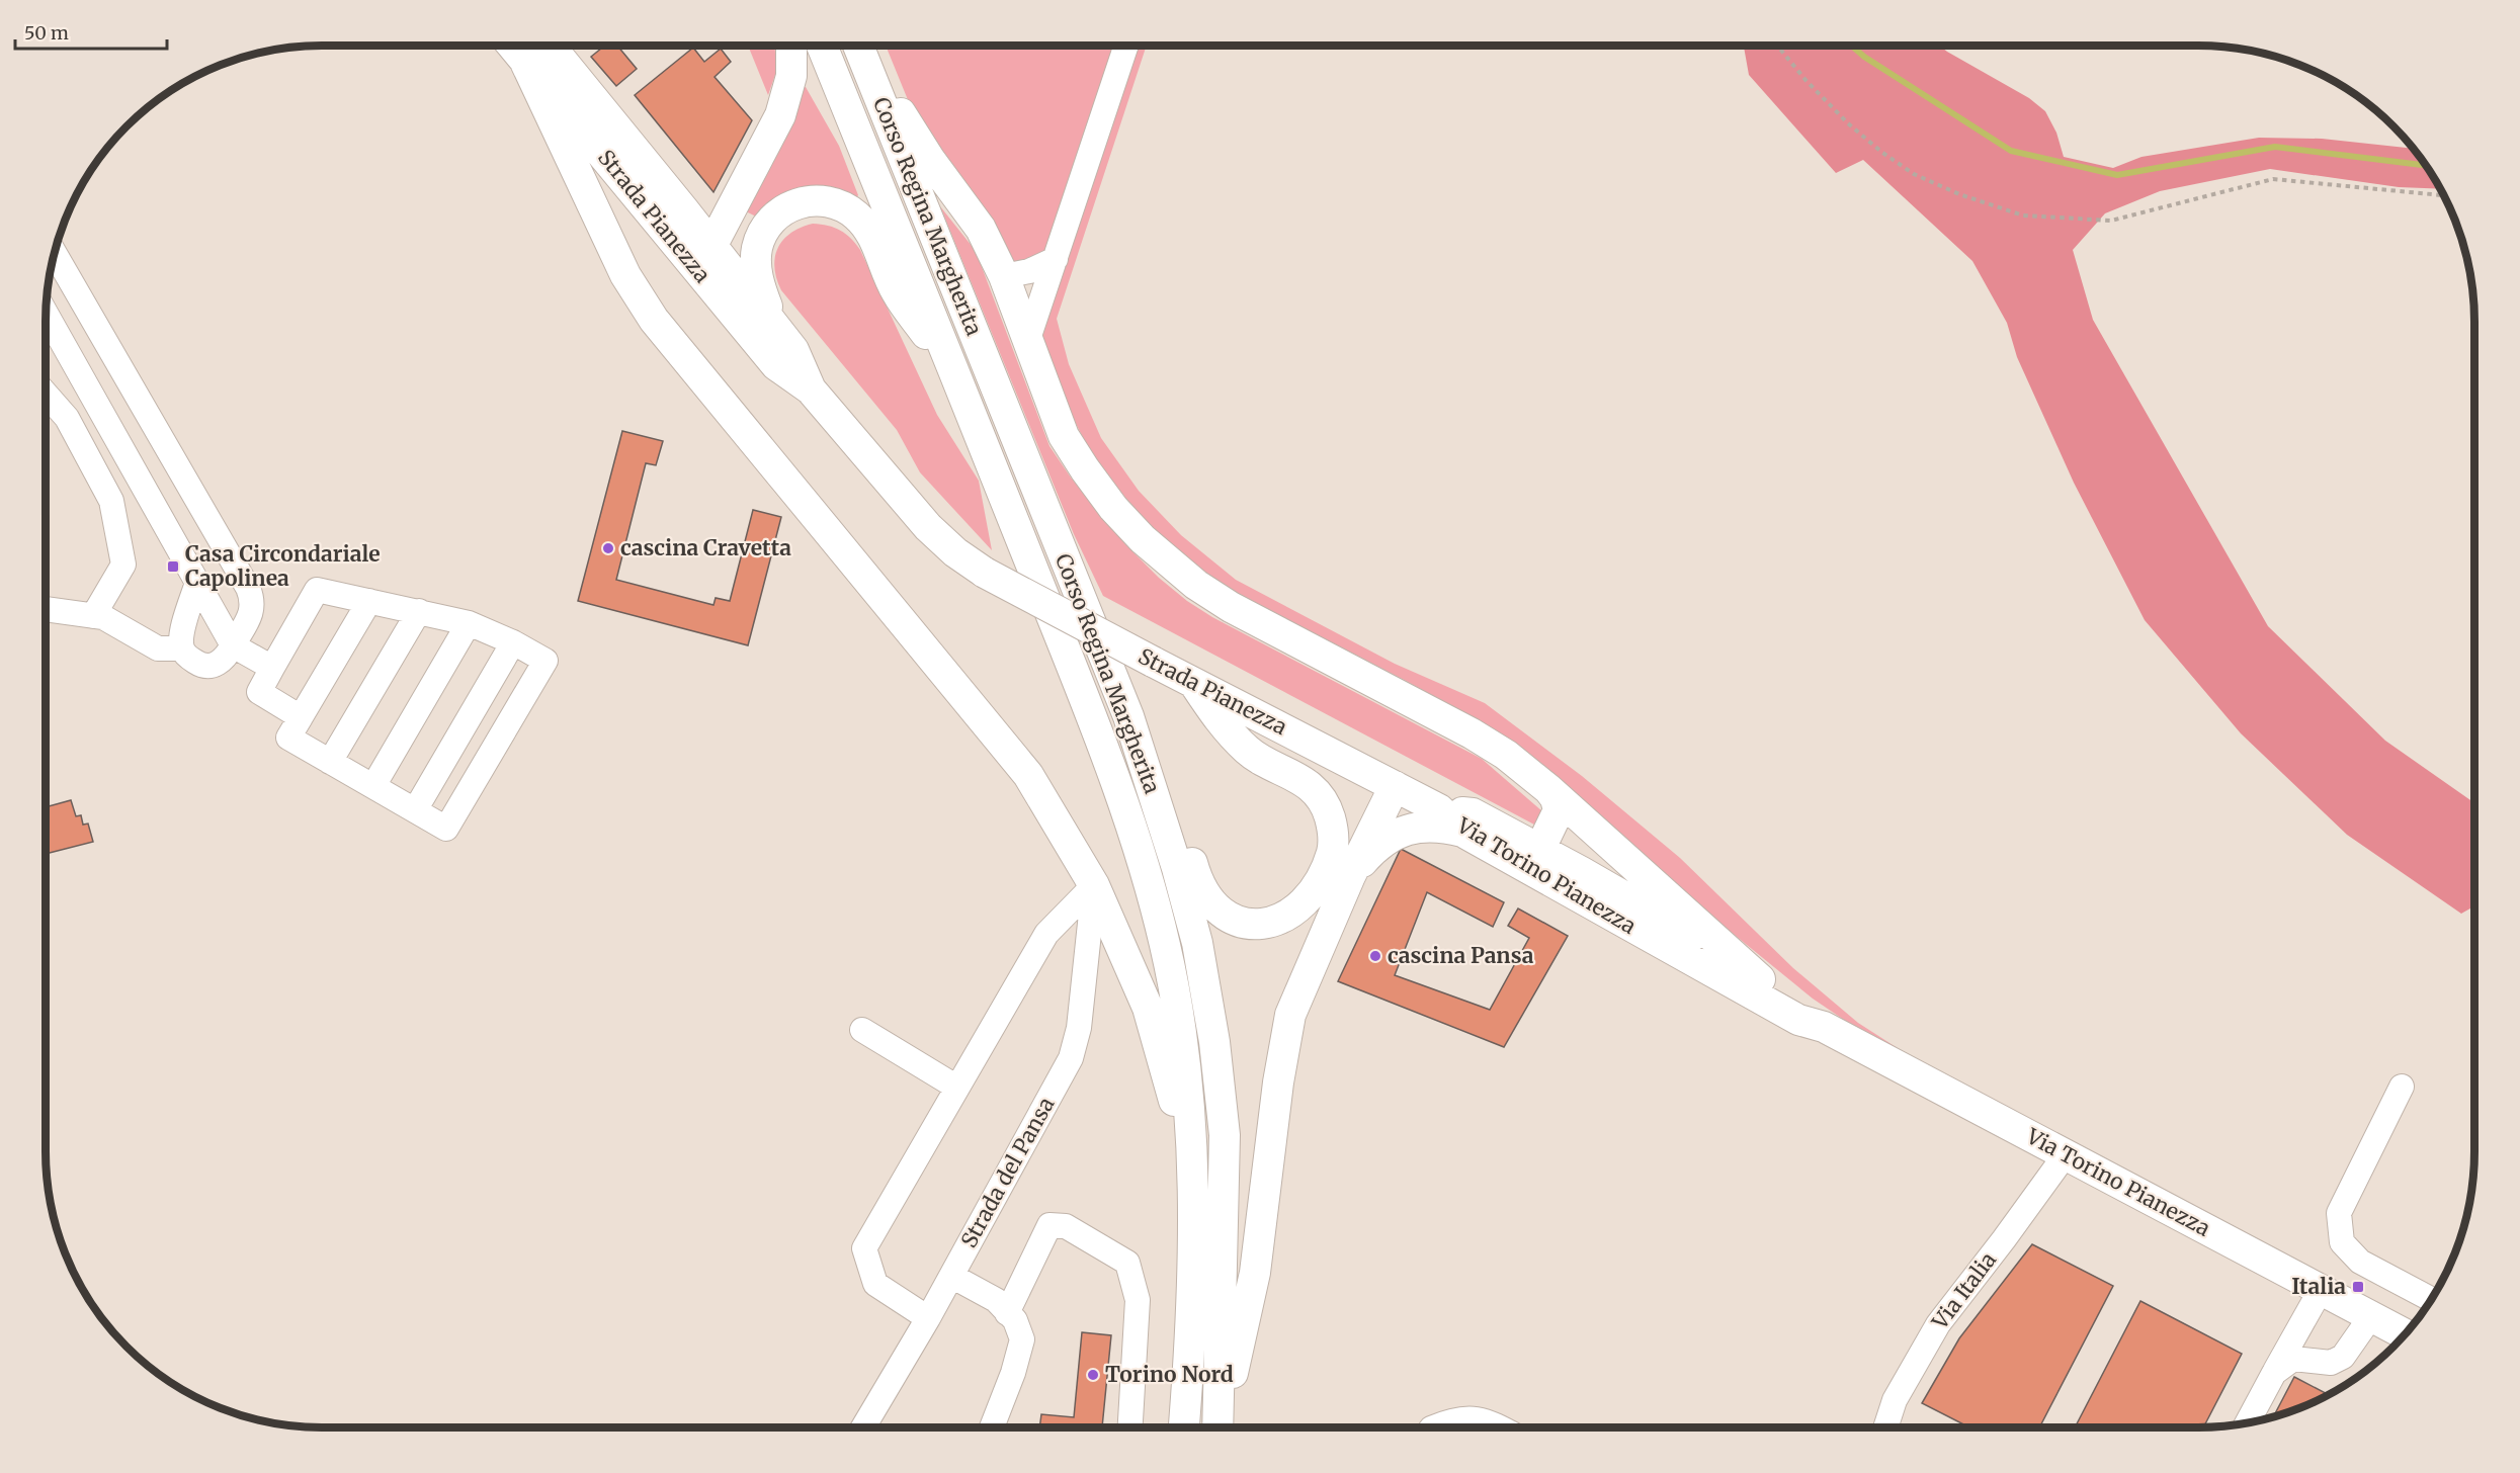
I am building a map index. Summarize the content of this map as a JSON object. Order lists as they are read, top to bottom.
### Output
{
  "streets": {
    "main road": ["Strada Pianezza", "Corso Regina Margherita", "Via Torino Pianezza"],
    "street": ["Strada del Pansa", "Via Italia"]
  },
  "crossings": [
    ["Strada Pianezza", "Via Torino Pianezza"],
    ["Via Torino Pianezza", "Via Italia"]
  ],
  "places": {
    "other": ["cascina Cravetta", "cascina Pansa", "Torino Nord"],
    "transit": ["Casa Circondariale Capolinea", "Italia"]
  },
  "scale_bar": "50 m"
}
